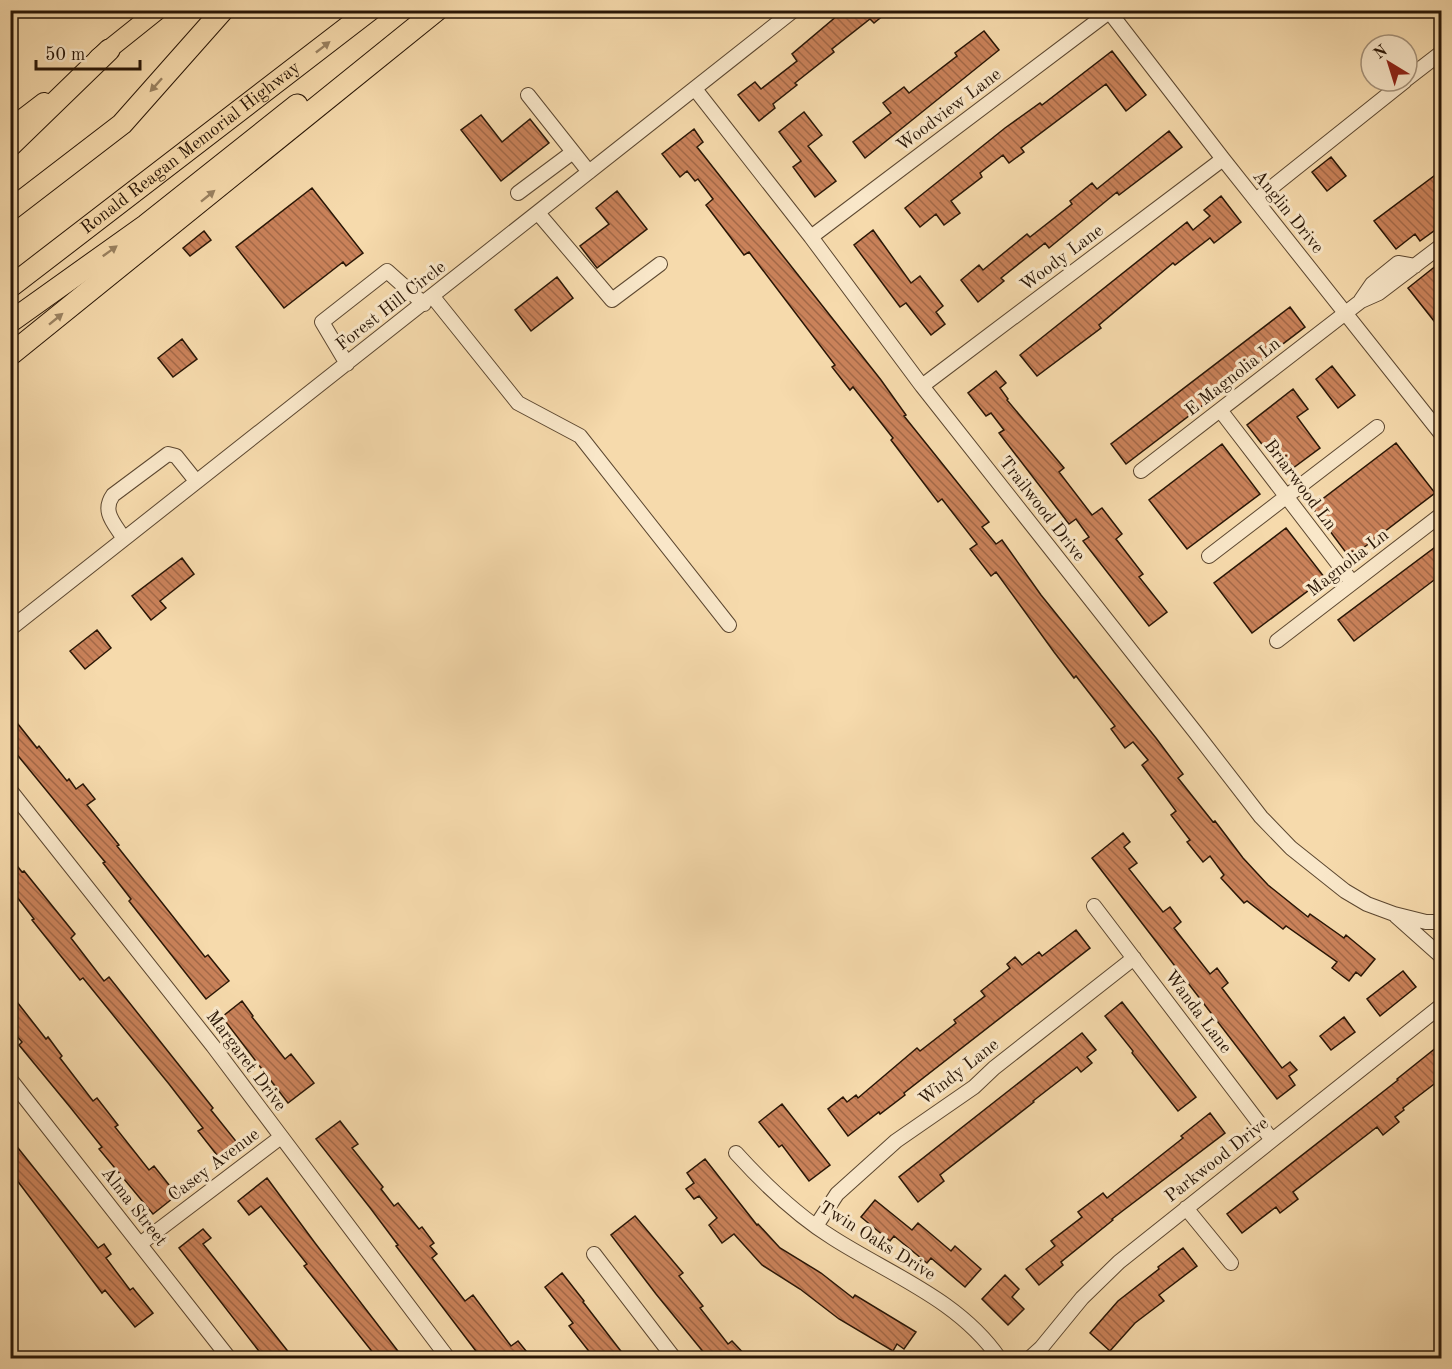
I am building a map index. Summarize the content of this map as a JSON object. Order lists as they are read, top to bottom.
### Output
{
  "streets": {
    "highway": ["Ronald Reagan Memorial Highway"],
    "street": [
      "Woodview Lane",
      "Anglin Drive",
      "Woody Lane",
      "Forest Hill Circle",
      "E Magnolia Ln",
      "Briarwood Ln",
      "Trailwood Drive",
      "Magnolia Ln",
      "Wanda Lane",
      "Margaret Drive",
      "Windy Lane",
      "Parkwood Drive",
      "Casey Avenue",
      "Alma Street",
      "Twin Oaks Drive"
    ]
  },
  "crossings": [
    ["Woodview Lane", "Anglin Drive"],
    ["Woodview Lane", "Trailwood Drive"],
    ["Anglin Drive", "Woody Lane"],
    ["Anglin Drive", "E Magnolia Ln"],
    ["Woody Lane", "Trailwood Drive"],
    ["Forest Hill Circle", "Trailwood Drive"],
    ["E Magnolia Ln", "Briarwood Ln"],
    ["Briarwood Ln", "Magnolia Ln"],
    ["Wanda Lane", "Windy Lane"],
    ["Wanda Lane", "Parkwood Drive"],
    ["Margaret Drive", "Casey Avenue"],
    ["Windy Lane", "Twin Oaks Drive"],
    ["Casey Avenue", "Alma Street"]
  ],
  "scale_bar": "50 m",
  "north": "top left"
}
